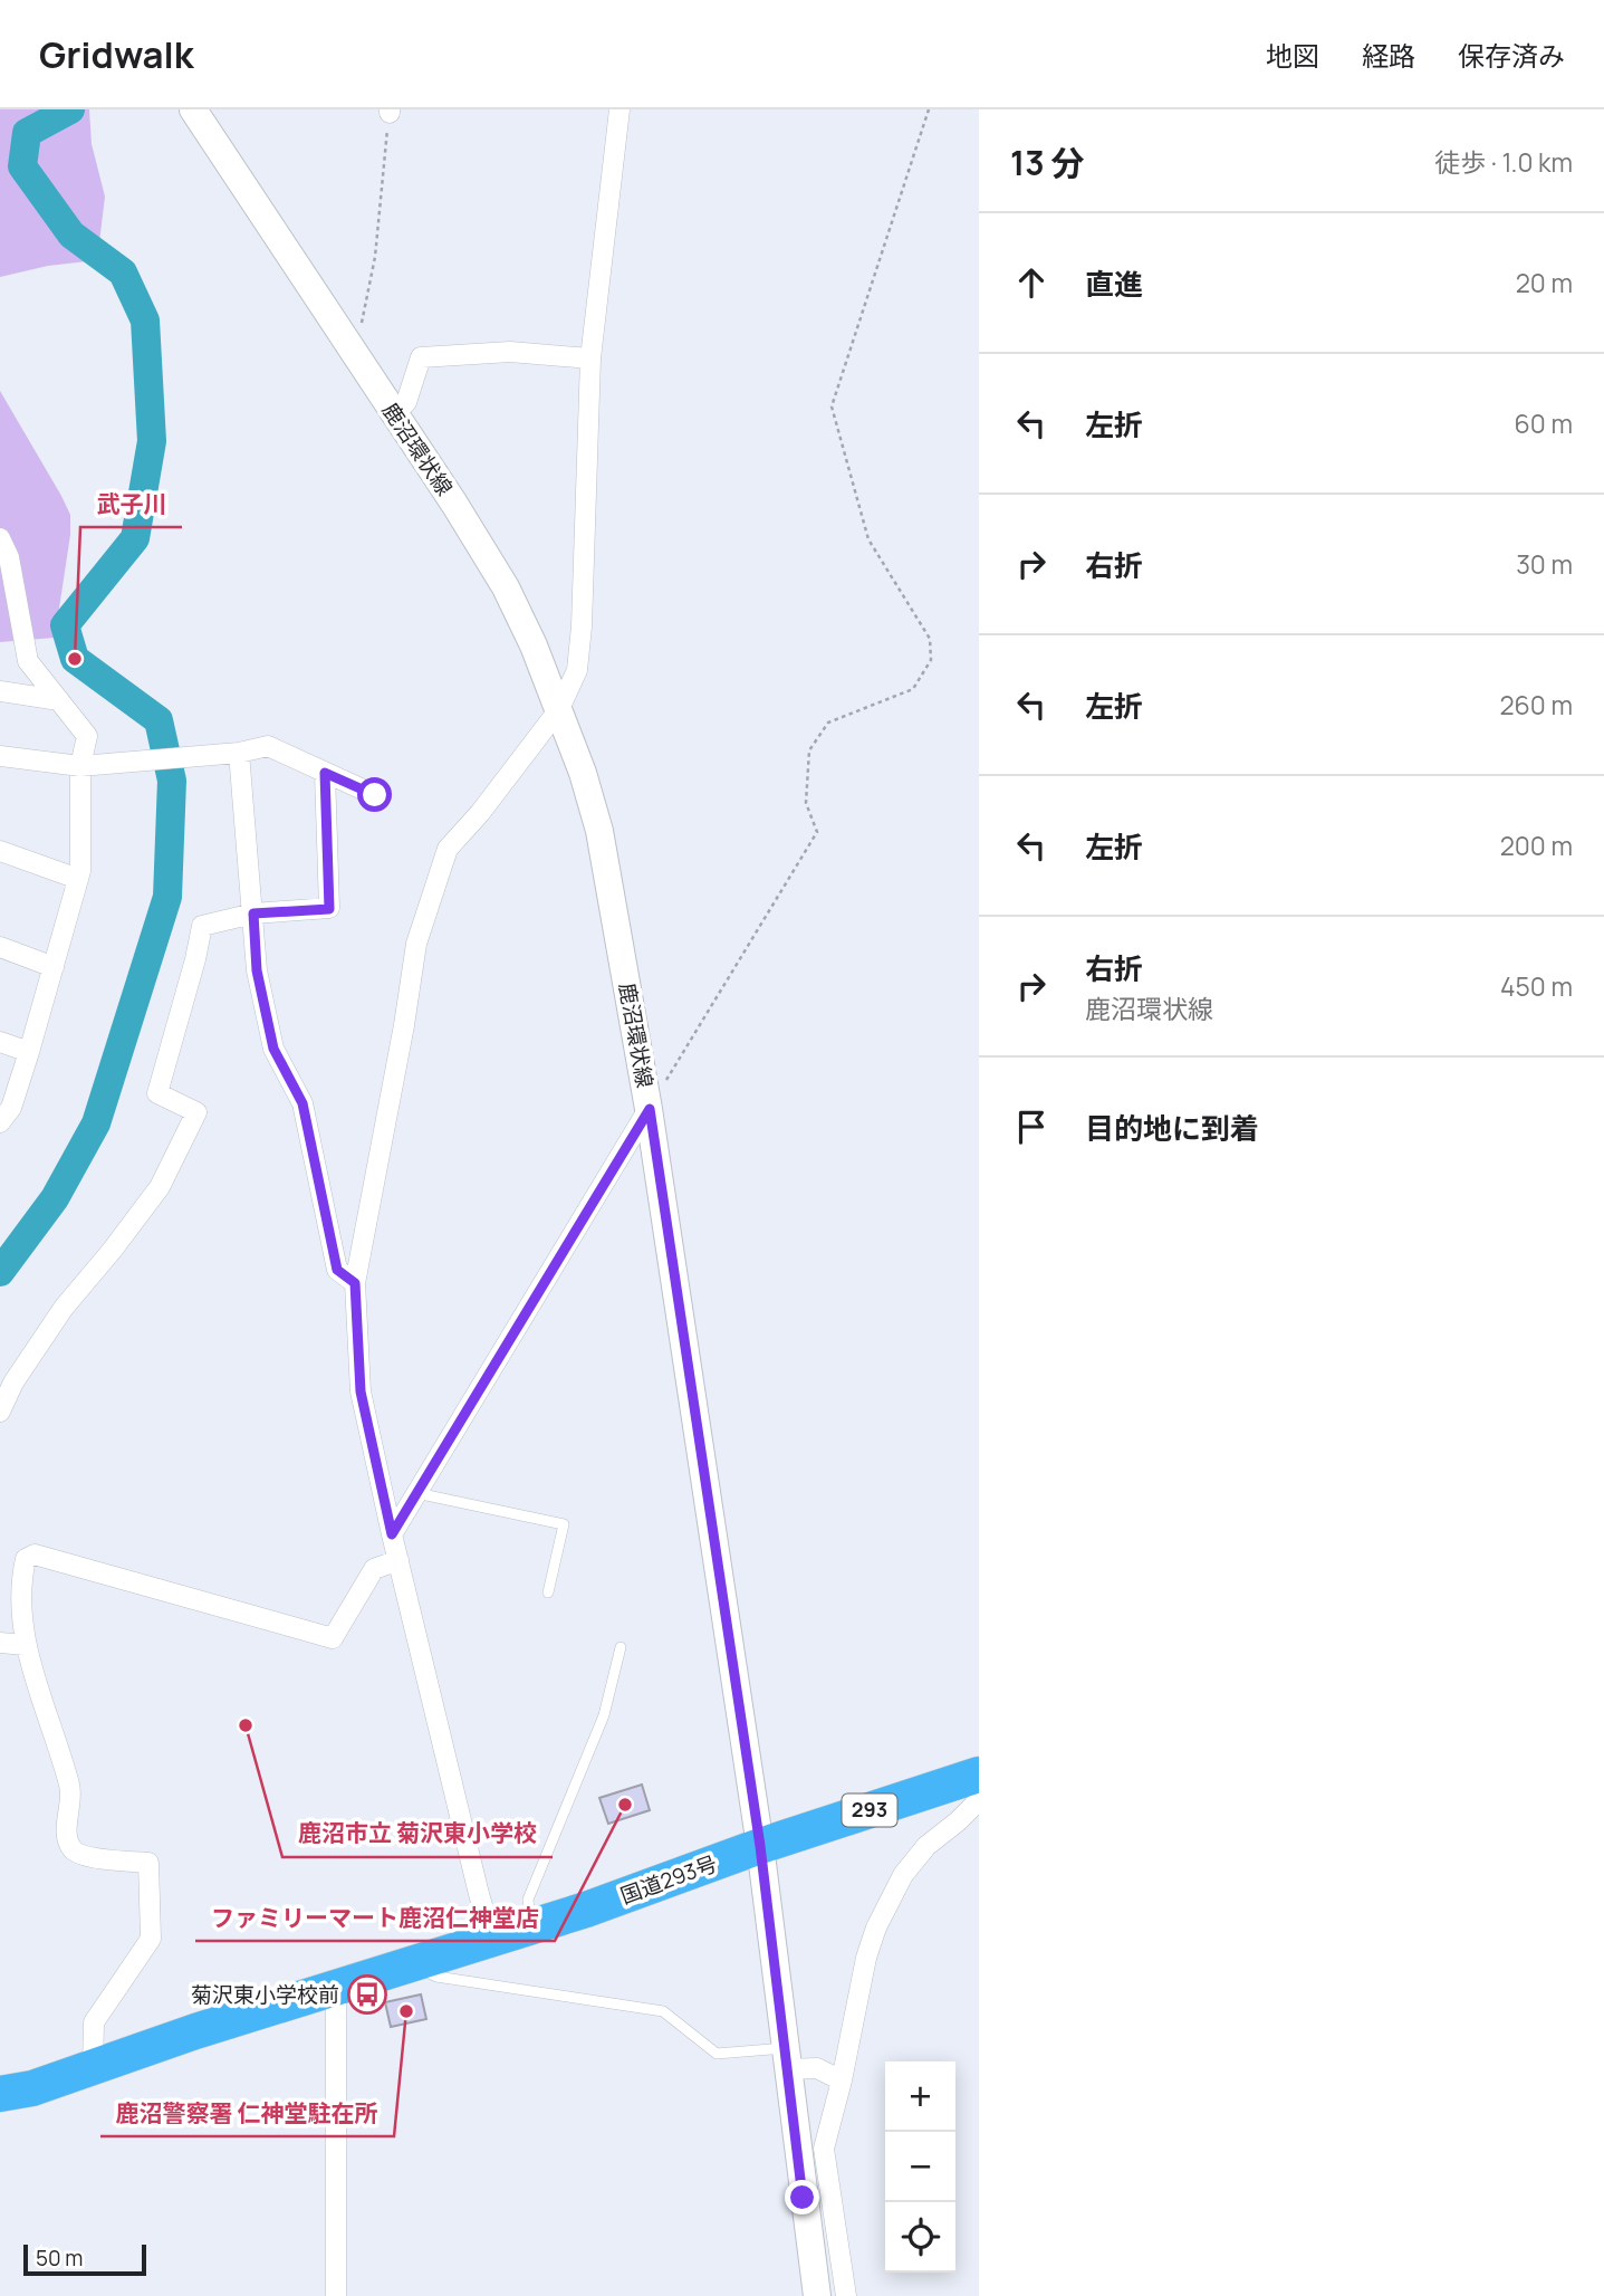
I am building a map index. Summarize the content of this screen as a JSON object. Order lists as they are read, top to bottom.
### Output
{
  "streets": {
    "highway": ["293", "国道293号"],
    "main road": ["鹿沼環状線"]
  },
  "crossings": [
    ["鹿沼環状線", "国道293号"]
  ],
  "places": {
    "other": [
      "武子川",
      "鹿沼市立 菊沢東小学校",
      "ファミリーマート鹿沼仁神堂店",
      "鹿沼警察署 仁神堂駐在所"
    ],
    "bus stop": ["菊沢東小学校前"]
  },
  "scale_bar": "50 m",
  "page": {
    "header": "Gridwalk",
    "nav": ["地図", "経路", "保存済み"],
    "heading": ["13 分", "徒歩 · 1.0 km"],
    "list": [
      ["直進", "20 m"],
      ["左折", "60 m"],
      ["右折", "30 m"],
      ["左折", "260 m"],
      ["左折", "200 m"],
      ["右折", "鹿沼環状線", "450 m"],
      "目的地に到着"
    ],
    "map_buttons": ["+", "−"],
    "scale": "50 m"
  }
}
